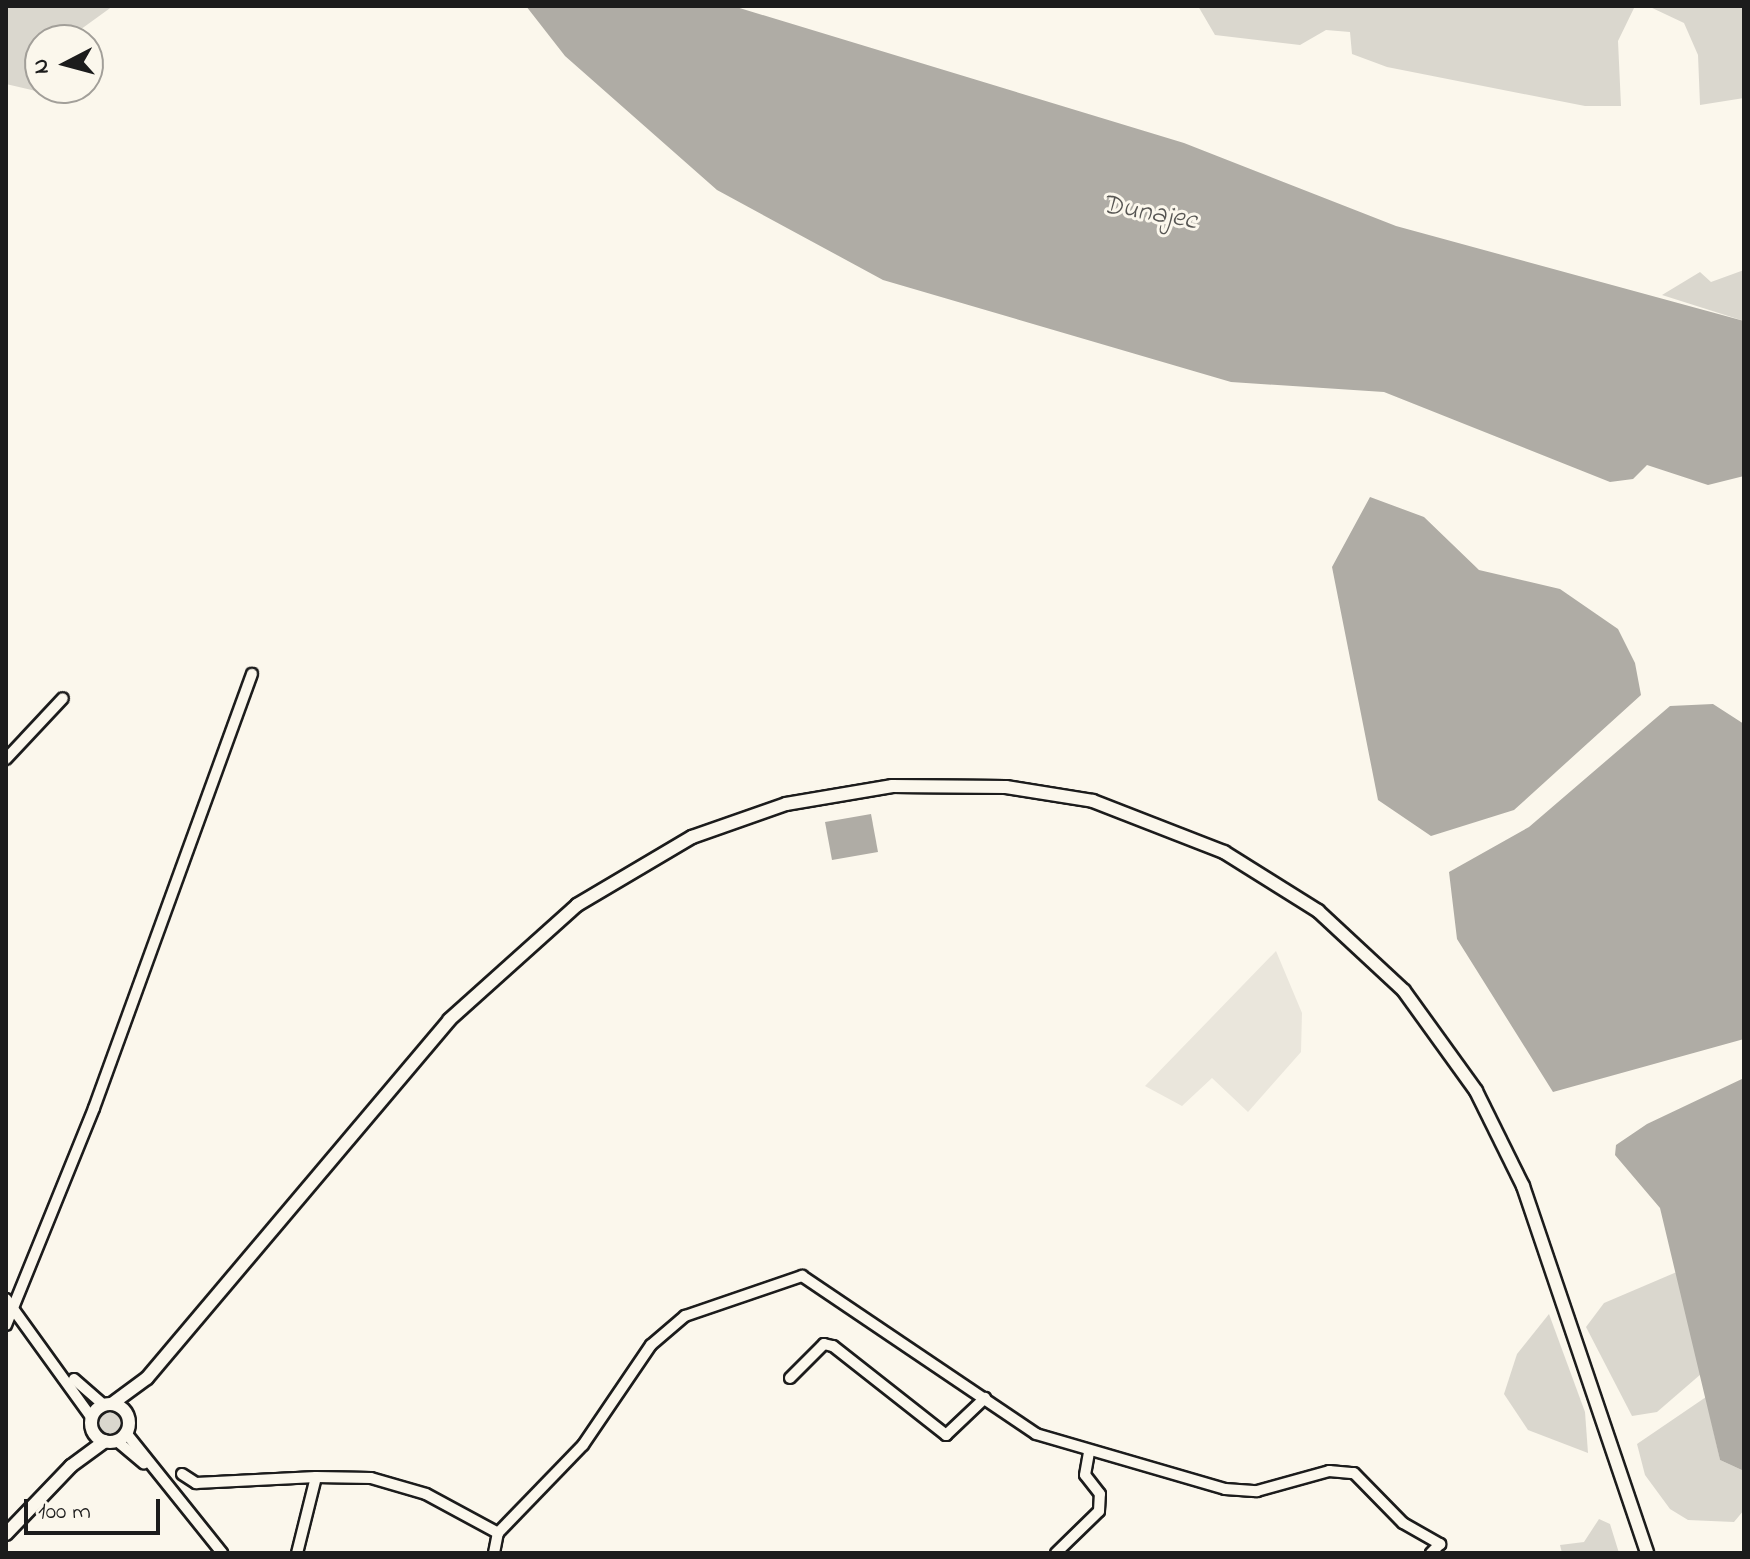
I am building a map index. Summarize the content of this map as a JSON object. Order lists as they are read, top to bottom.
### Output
{
  "water": ["Dunajec"],
  "scale_bar": "100 m",
  "north": "left"
}
